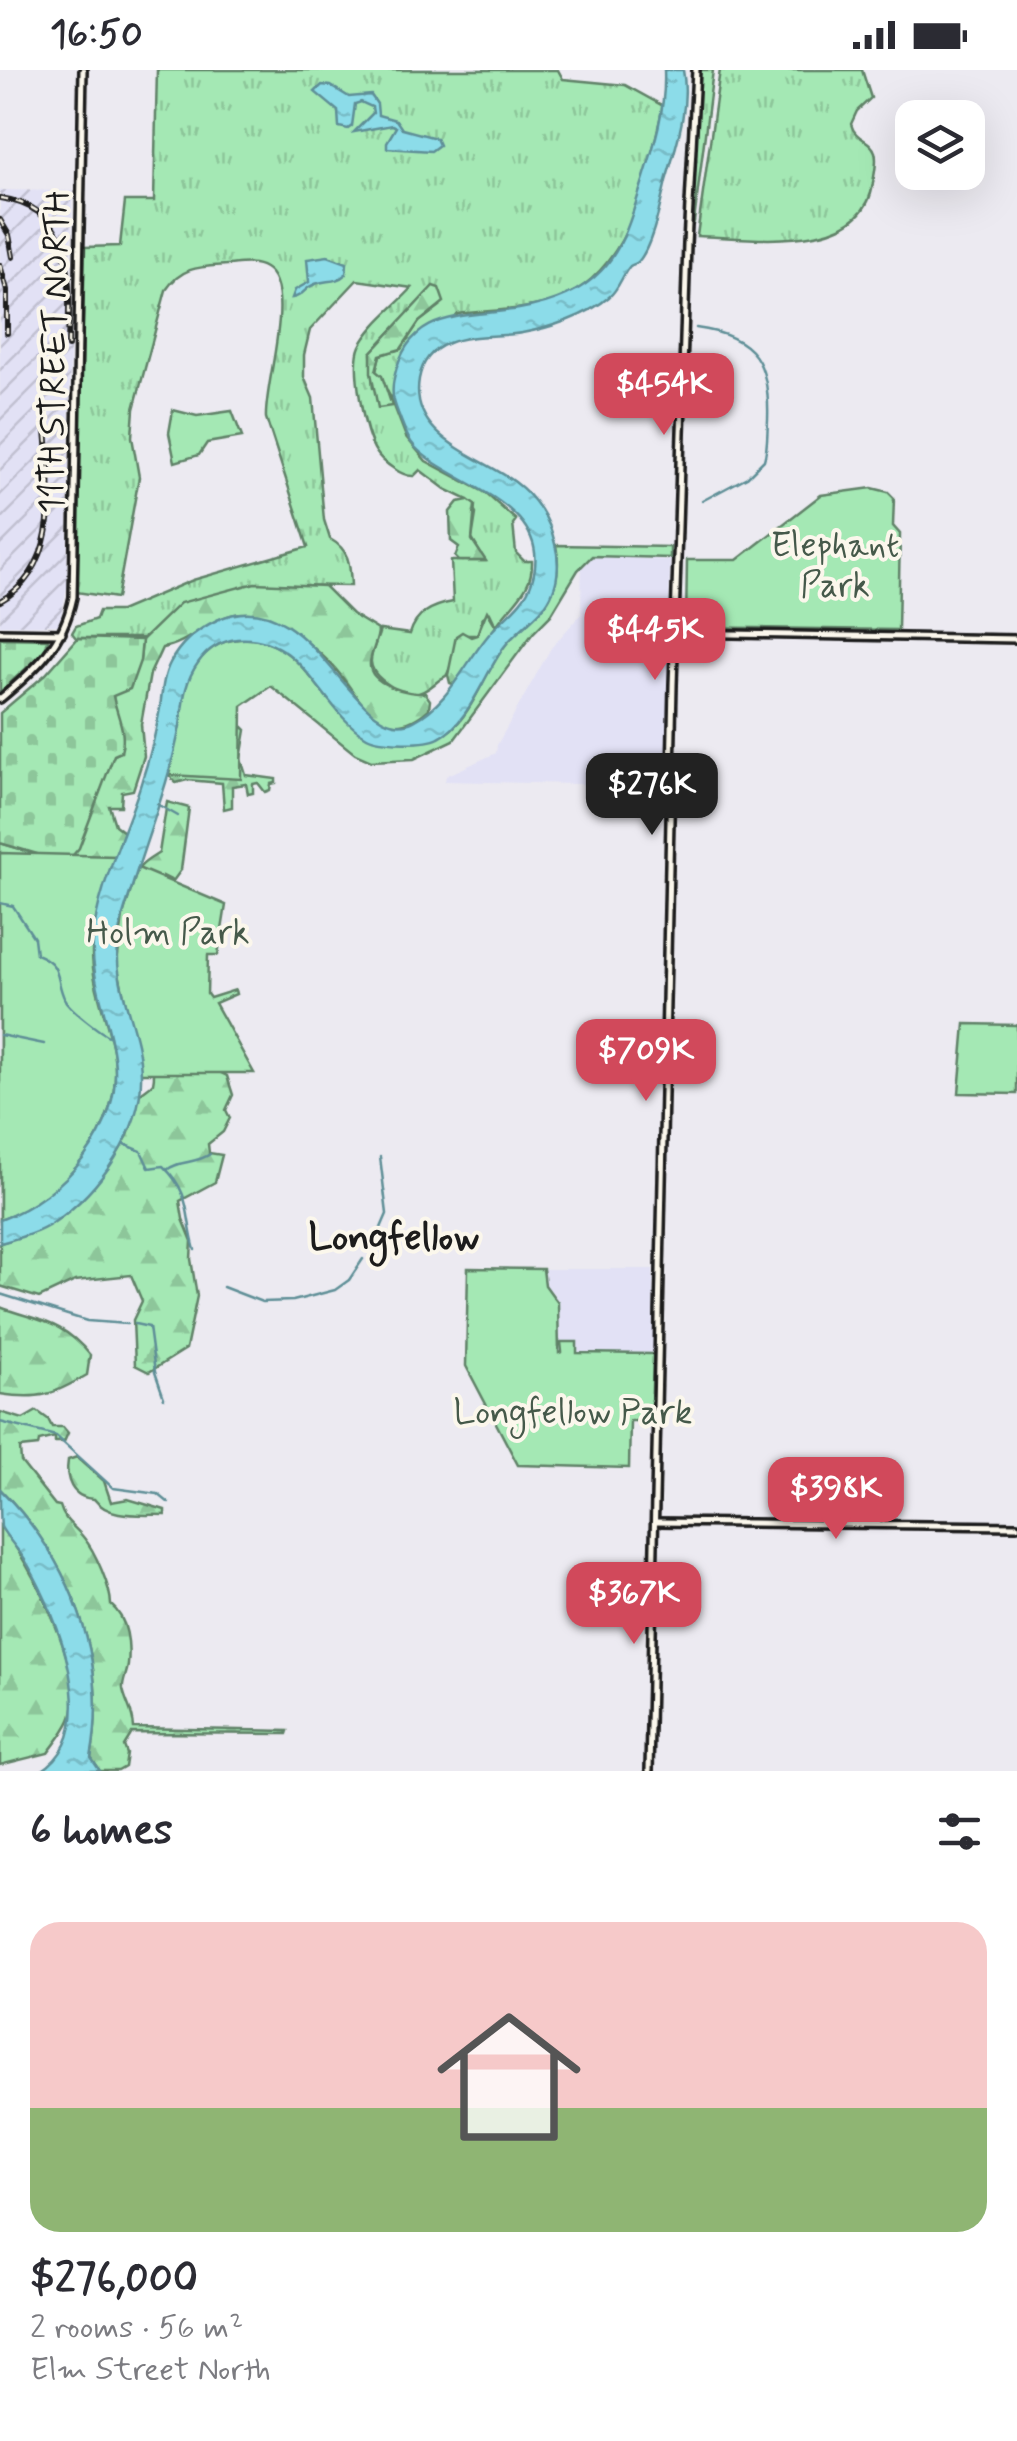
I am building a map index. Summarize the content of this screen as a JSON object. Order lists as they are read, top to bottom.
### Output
{
  "streets": {
    "street": ["11TH STREET NORTH"]
  },
  "districts": ["Longfellow"],
  "parks": ["Elephant Park", "Holm Park", "Longfellow Park"],
  "page": {
    "status": "16:50",
    "price": [
      "$454K",
      "$445K",
      "$276K",
      "$709K",
      "$398K",
      "$367K"
    ],
    "heading": "6 homes",
    "list": [
      {
        "name": "$276,000",
        "note": "2 rooms · 56 m² · Elm Street North"
      }
    ]
  }
}
